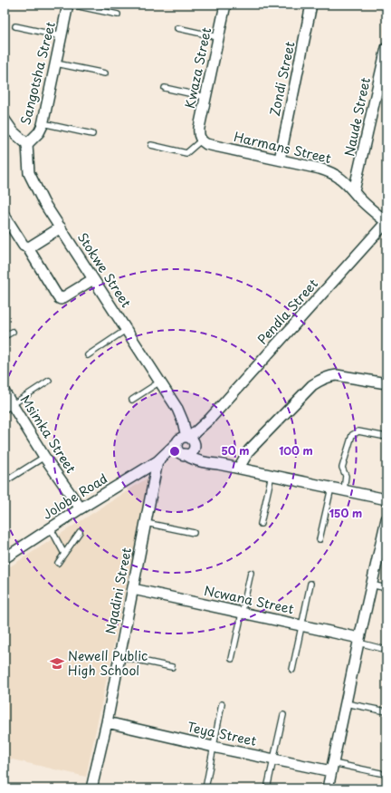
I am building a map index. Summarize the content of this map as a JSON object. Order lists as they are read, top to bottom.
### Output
{
  "streets": {
    "street": [
      "Kwaza Street",
      "Sangotsha Street",
      "Zondi Street",
      "Naude Street",
      "Harmans Street",
      "Stokwe Street",
      "Pendla Street",
      "Msimka Street",
      "Jolobe Road",
      "Nqadini Street",
      "Ncwana Street",
      "Teya Street"
    ]
  },
  "crossings": [
    ["Kwaza Street", "Harmans Street"],
    ["Sangotsha Street", "Stokwe Street"],
    ["Zondi Street", "Harmans Street"],
    ["Naude Street", "Harmans Street"],
    ["Harmans Street", "Pendla Street"],
    ["Stokwe Street", "Pendla Street"],
    ["Stokwe Street", "Jolobe Road"],
    ["Pendla Street", "Jolobe Road"],
    ["Msimka Street", "Jolobe Road"],
    ["Jolobe Road", "Nqadini Street"],
    ["Nqadini Street", "Ncwana Street"],
    ["Nqadini Street", "Teya Street"]
  ],
  "places": {
    "school or university": ["Newell Public High School"]
  },
  "rings": ["50 m", "100 m", "150 m"]
}
